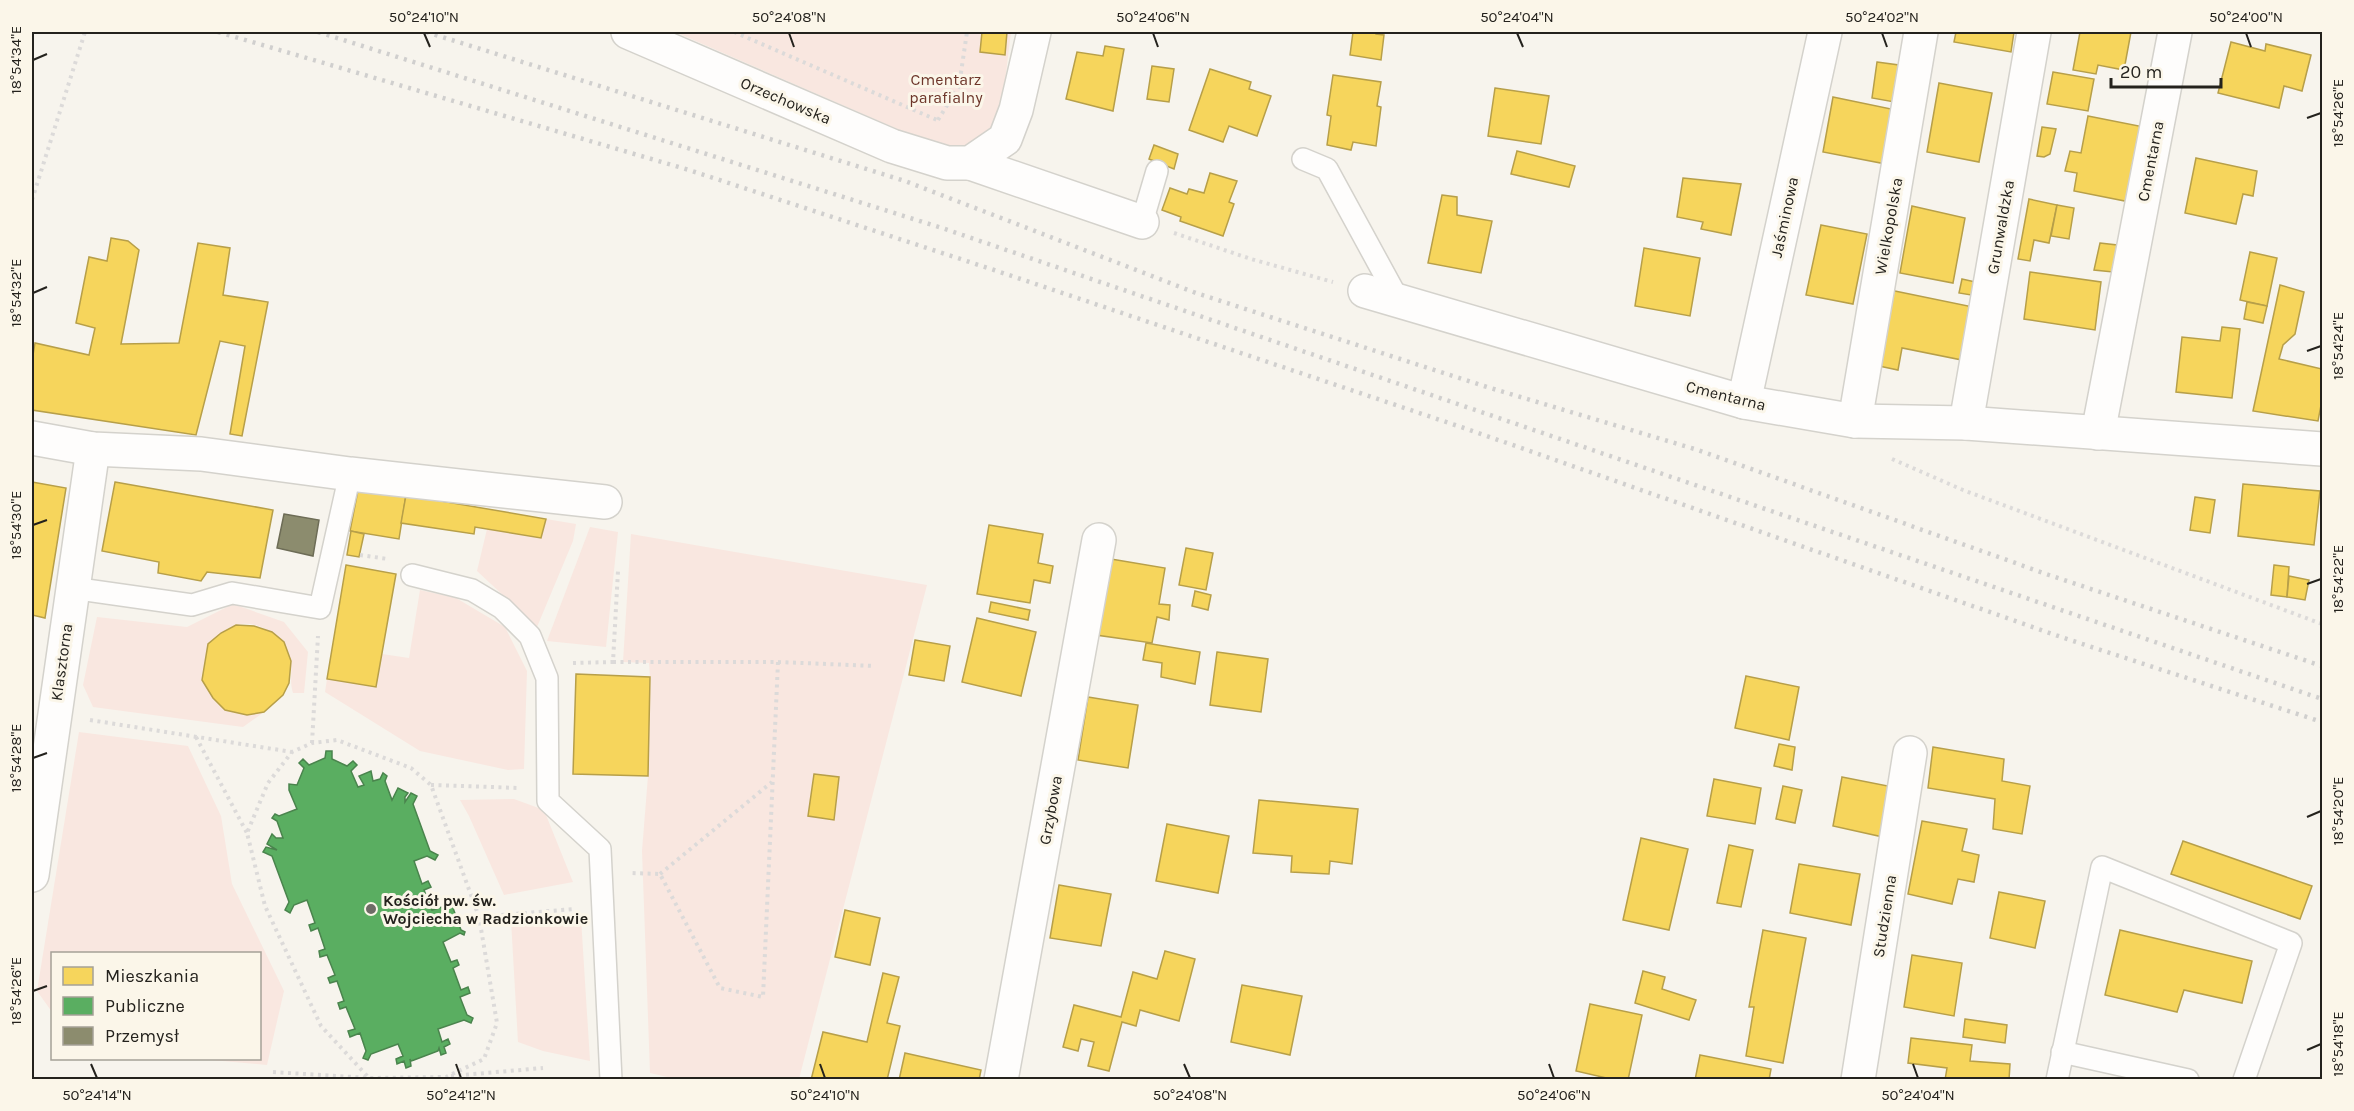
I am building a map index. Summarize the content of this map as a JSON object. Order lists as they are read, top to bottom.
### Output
{
  "streets": {
    "street": [
      "Orzechowska",
      "Cmentarna",
      "Jaśminowa",
      "Wielkopolska",
      "Grunwaldzka",
      "Klasztorna",
      "Grzybowa",
      "Studzienna"
    ]
  },
  "crossings": [
    ["Cmentarna", "Jaśminowa"],
    ["Cmentarna", "Wielkopolska"],
    ["Cmentarna", "Grunwaldzka"]
  ],
  "parks": ["Cmentarz parafialny"],
  "places": ["Kościół pw. św. Wojciecha w Radzionkowie"],
  "legend": ["Mieszkania", "Publiczne", "Przemysł"],
  "scale_bar": "20 m",
  "coordinates": [
    "50°24'10\"N",
    "50°24'08\"N",
    "50°24'06\"N",
    "50°24'04\"N",
    "50°24'02\"N",
    "50°24'00\"N",
    "18°54'34\"E",
    "18°54'26\"E",
    "18°54'32\"E",
    "18°54'24\"E",
    "18°54'30\"E",
    "18°54'22\"E",
    "18°54'28\"E",
    "18°54'20\"E",
    "18°54'18\"E",
    "50°24'14\"N",
    "50°24'12\"N"
  ]
}
